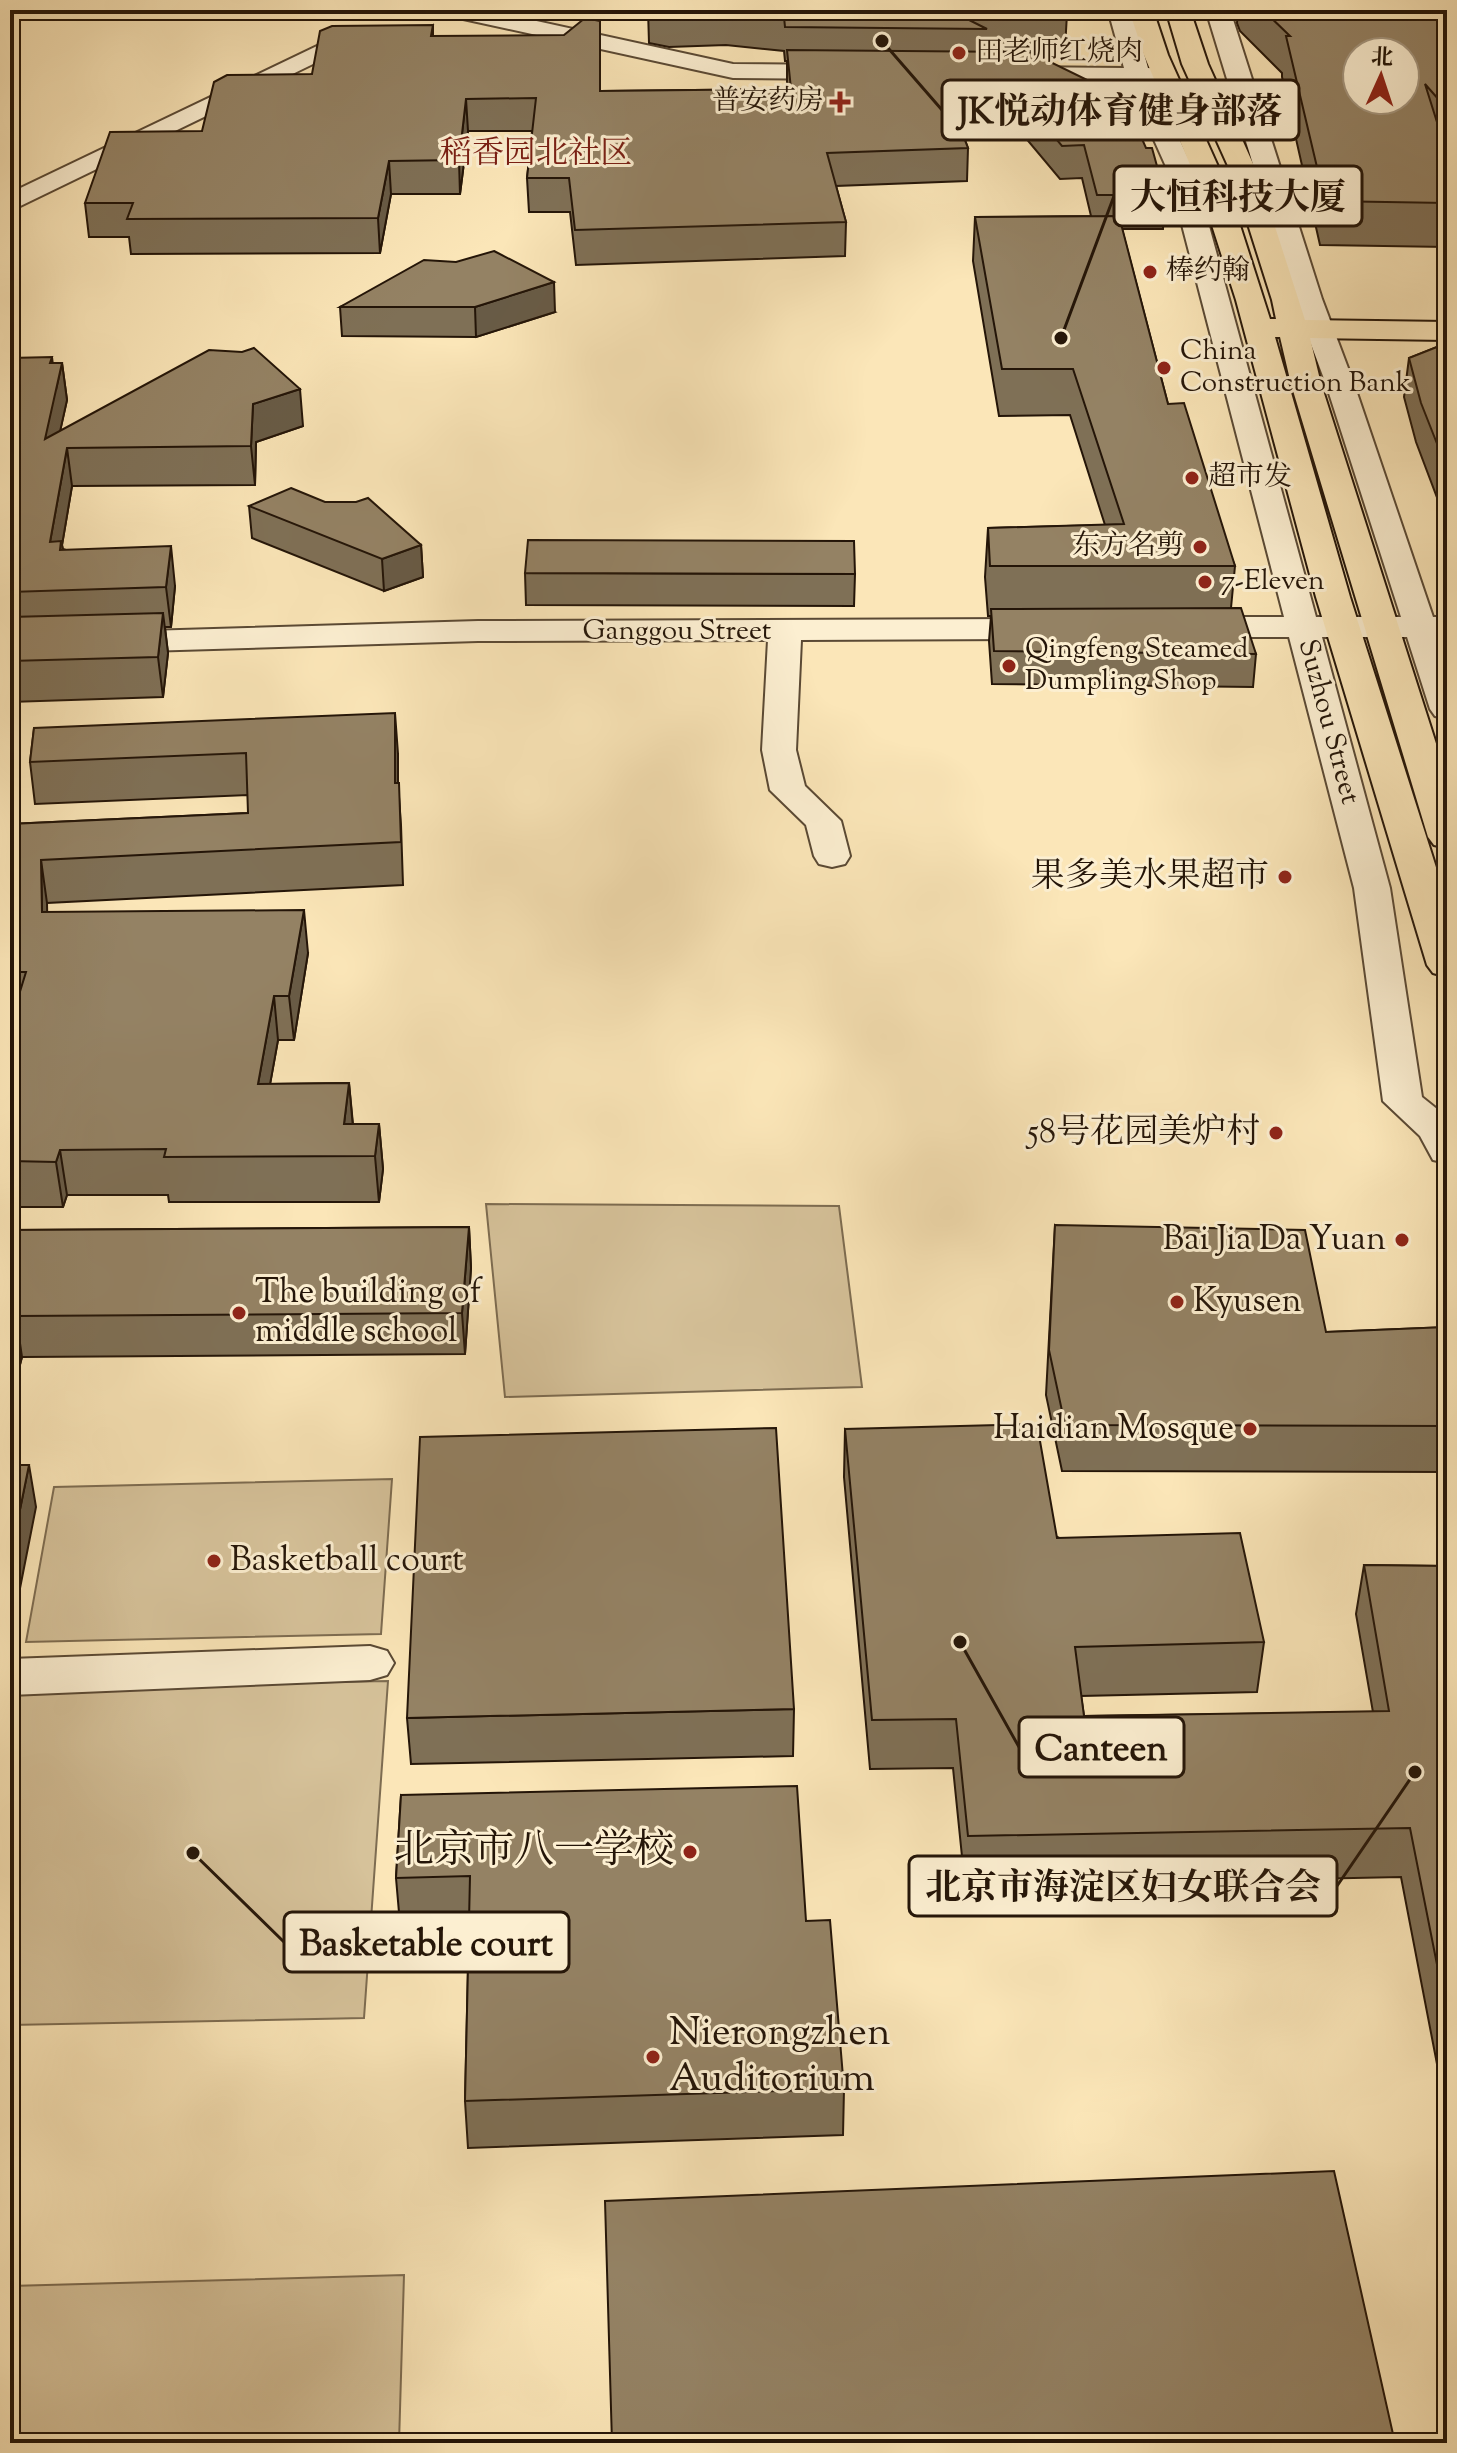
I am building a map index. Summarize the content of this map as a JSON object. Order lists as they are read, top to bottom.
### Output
{
  "streets": {
    "main road": ["Suzhou Street"],
    "street": ["Ganggou Street"]
  },
  "districts": ["稻香园北社区"],
  "places": {
    "other": [
      "JK悦动体育健身部落",
      "田老师红烧肉",
      "棒约翰",
      "大恒科技大厦",
      "China Construction Bank",
      "超市发",
      "东方名剪",
      "7-Eleven",
      "Qingfeng Steamed Dumpling Shop",
      "果多美水果超市",
      "58号花园美炉村",
      "Bai Jia Da Yuan",
      "Kyusen",
      "The building of middle school",
      "Haidian Mosque",
      "Basketball court",
      "Canteen",
      "北京市海淀区妇女联合会",
      "北京市八一学校",
      "Basketable court",
      "Nierongzhen Auditorium"
    ],
    "health": ["普安药房"]
  },
  "north": "top"
}
